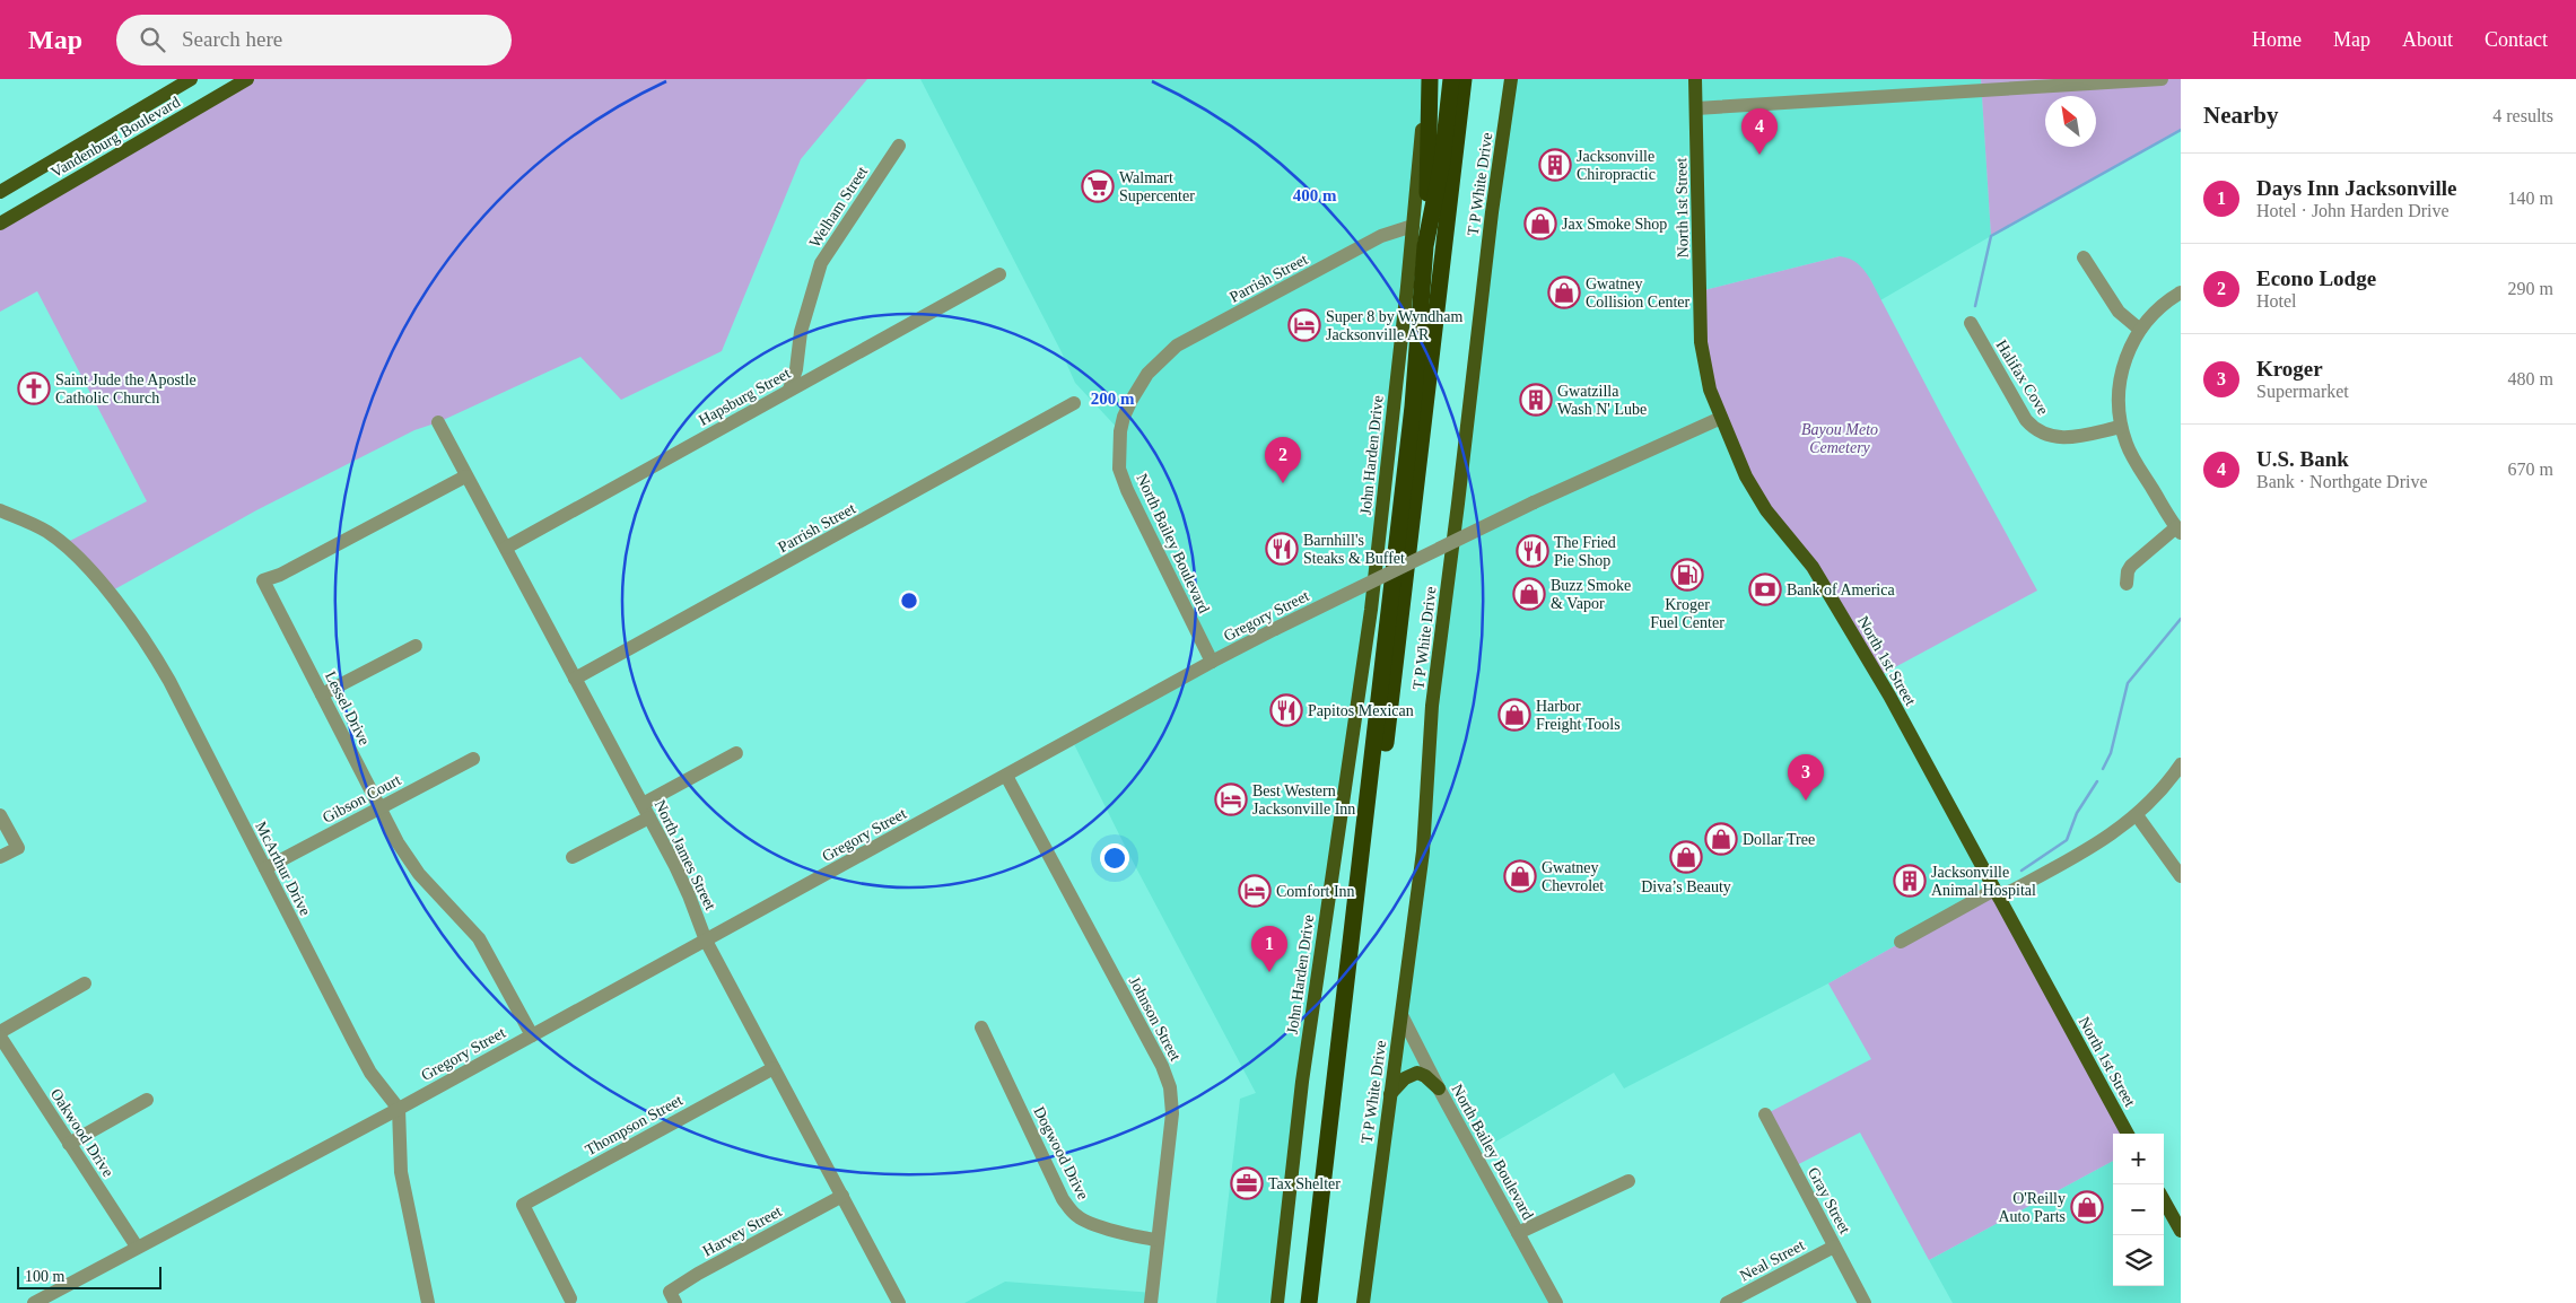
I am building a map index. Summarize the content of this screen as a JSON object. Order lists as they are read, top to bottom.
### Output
{
  "streets": {
    "main road": [
      "Vandenburg Boulevard",
      "T P White Drive",
      "North 1st Street",
      "John Harden Drive"
    ],
    "street": [
      "Welham Street",
      "Parrish Street",
      "Halifax Cove",
      "Hapsburg Street",
      "North Bailey Boulevard",
      "Gregory Street",
      "Lessel Drive",
      "Gibson Court",
      "North James Street",
      "McArthur Drive",
      "Johnson Street",
      "Thompson Street",
      "Oakwood Drive",
      "Dogwood Drive",
      "Gray Street",
      "Harvey Street",
      "Neal Street"
    ]
  },
  "crossings": [
    ["T P White Drive", "North Bailey Boulevard"],
    ["Welham Street", "Hapsburg Street"],
    ["North 1st Street", "Gregory Street"],
    ["Parrish Street", "John Harden Drive"],
    ["Parrish Street", "North Bailey Boulevard"],
    ["Parrish Street", "North James Street"],
    ["Hapsburg Street", "North James Street"],
    ["North Bailey Boulevard", "Gregory Street"],
    ["Gregory Street", "Lessel Drive"],
    ["Gregory Street", "North James Street"],
    ["Gregory Street", "McArthur Drive"],
    ["Gregory Street", "Johnson Street"],
    ["Gregory Street", "Oakwood Drive"],
    ["Lessel Drive", "Gibson Court"],
    ["Lessel Drive", "North James Street"],
    ["Gibson Court", "McArthur Drive"],
    ["North James Street", "Thompson Street"],
    ["North James Street", "Harvey Street"],
    ["Johnson Street", "Dogwood Drive"],
    ["Gray Street", "Neal Street"]
  ],
  "parks": ["Bayou Meto Cemetery"],
  "places": {
    "building": ["Jacksonville Chiropractic", "Gwatzilla Wash N' Lube", "Jacksonville Animal Hospital"],
    "supermarket": ["Walmart Supercenter"],
    "shop": [
      "Jax Smoke Shop",
      "Gwatney Collision Center",
      "Buzz Smoke & Vapor",
      "Harbor Freight Tools",
      "Dollar Tree",
      "Diva’s Beauty",
      "Gwatney Chevrolet",
      "O'Reilly Auto Parts"
    ],
    "hotel": ["Super 8 by Wyndham Jacksonville AR", "Best Western Jacksonville Inn", "Comfort Inn"],
    "church": ["Saint Jude the Apostle Catholic Church"],
    "restaurant": ["Barnhill's Steaks & Buffet", "The Fried Pie Shop", "Papitos Mexican"],
    "fuel station": ["Kroger Fuel Center"],
    "bank": ["Bank of America"],
    "office": ["Tax Shelter"]
  },
  "scale_bar": "100 m",
  "north": "top left",
  "page": {
    "header": "Map",
    "search": "Search here",
    "nav": [
      "Home",
      "Map",
      "About",
      "Contact"
    ],
    "heading": ["Nearby", "4 results"],
    "pins": [
      "4",
      "2",
      "3",
      "1"
    ],
    "list": [
      {
        "mark": "1",
        "name": "Days Inn Jacksonville",
        "note": "Hotel · John Harden Drive",
        "value": "140 m"
      },
      {
        "mark": "2",
        "name": "Econo Lodge",
        "note": "Hotel",
        "value": "290 m"
      },
      {
        "mark": "3",
        "name": "Kroger",
        "note": "Supermarket",
        "value": "480 m"
      },
      {
        "mark": "4",
        "name": "U.S. Bank",
        "note": "Bank · Northgate Drive",
        "value": "670 m"
      }
    ],
    "map_buttons": ["+", "−"],
    "scale": "100 m"
  },
  "rings": ["400 m", "200 m"]
}
